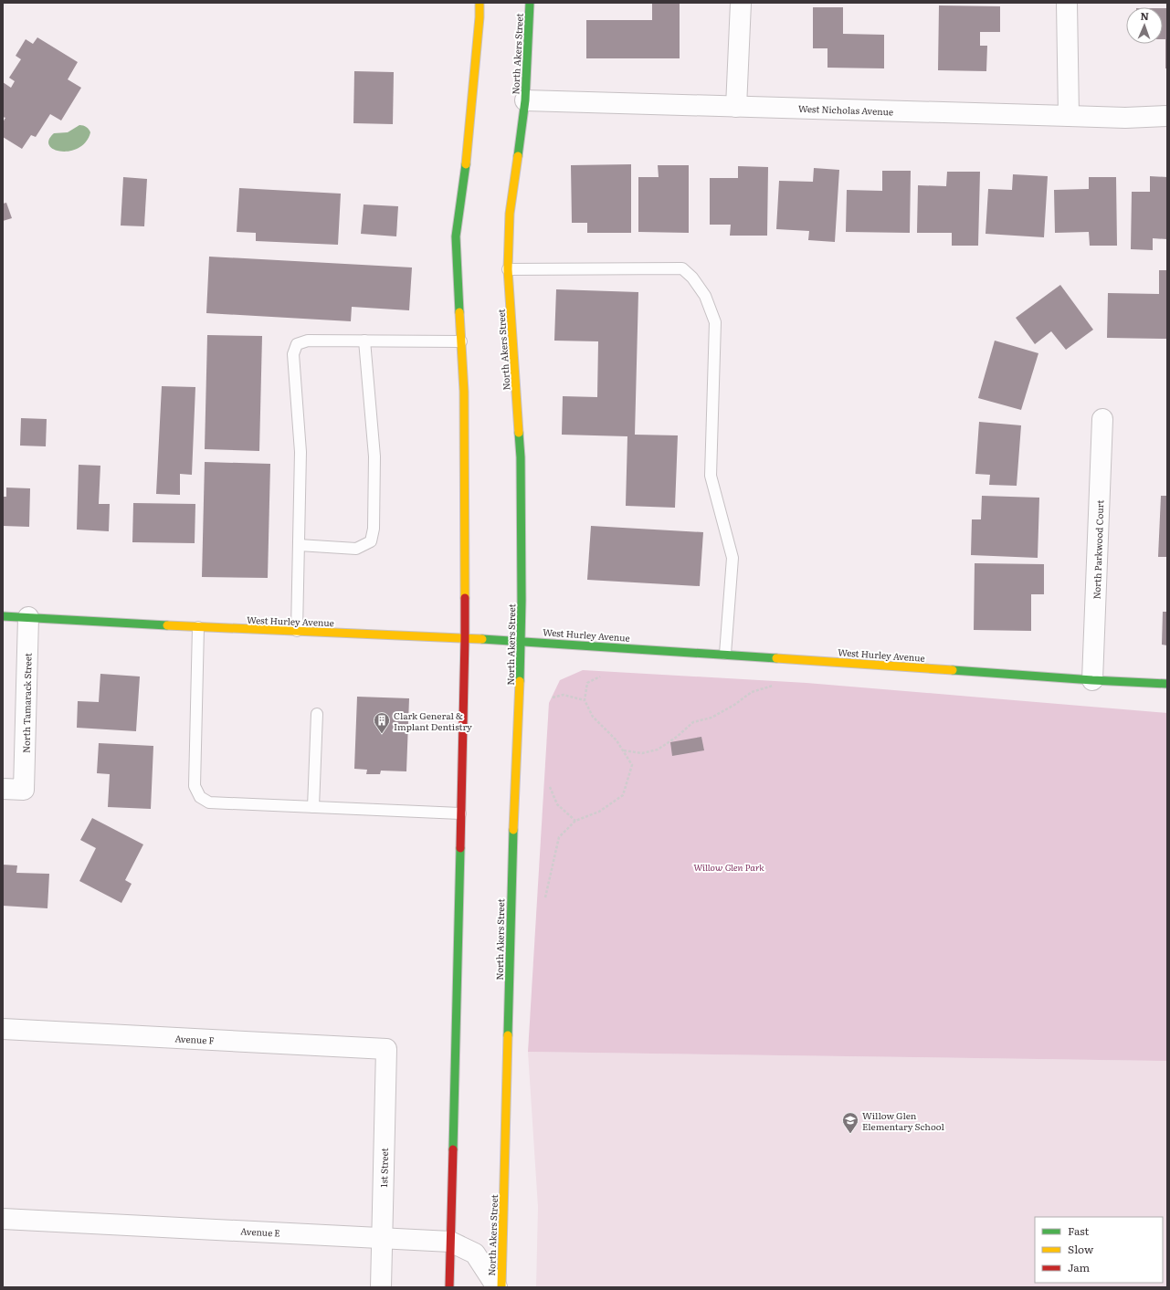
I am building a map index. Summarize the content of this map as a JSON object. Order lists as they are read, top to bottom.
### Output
{
  "streets": {
    "main road": ["North Akers Street", "West Hurley Avenue"],
    "street": [
      "West Nicholas Avenue",
      "North Parkwood Court",
      "North Tamarack Street",
      "Avenue F",
      "1st Street",
      "Avenue E"
    ]
  },
  "crossings": [
    ["North Akers Street", "West Nicholas Avenue"],
    ["North Akers Street", "West Hurley Avenue"],
    ["North Parkwood Court", "West Hurley Avenue"],
    ["West Hurley Avenue", "North Tamarack Street"],
    ["Avenue F", "1st Street"],
    ["1st Street", "Avenue E"]
  ],
  "parks": ["Willow Glen Park"],
  "places": {
    "building": ["Clark General & Implant Dentistry"],
    "school or university": ["Willow Glen Elementary School"]
  },
  "legend": ["Fast", "Slow", "Jam"],
  "north": "top"
}
